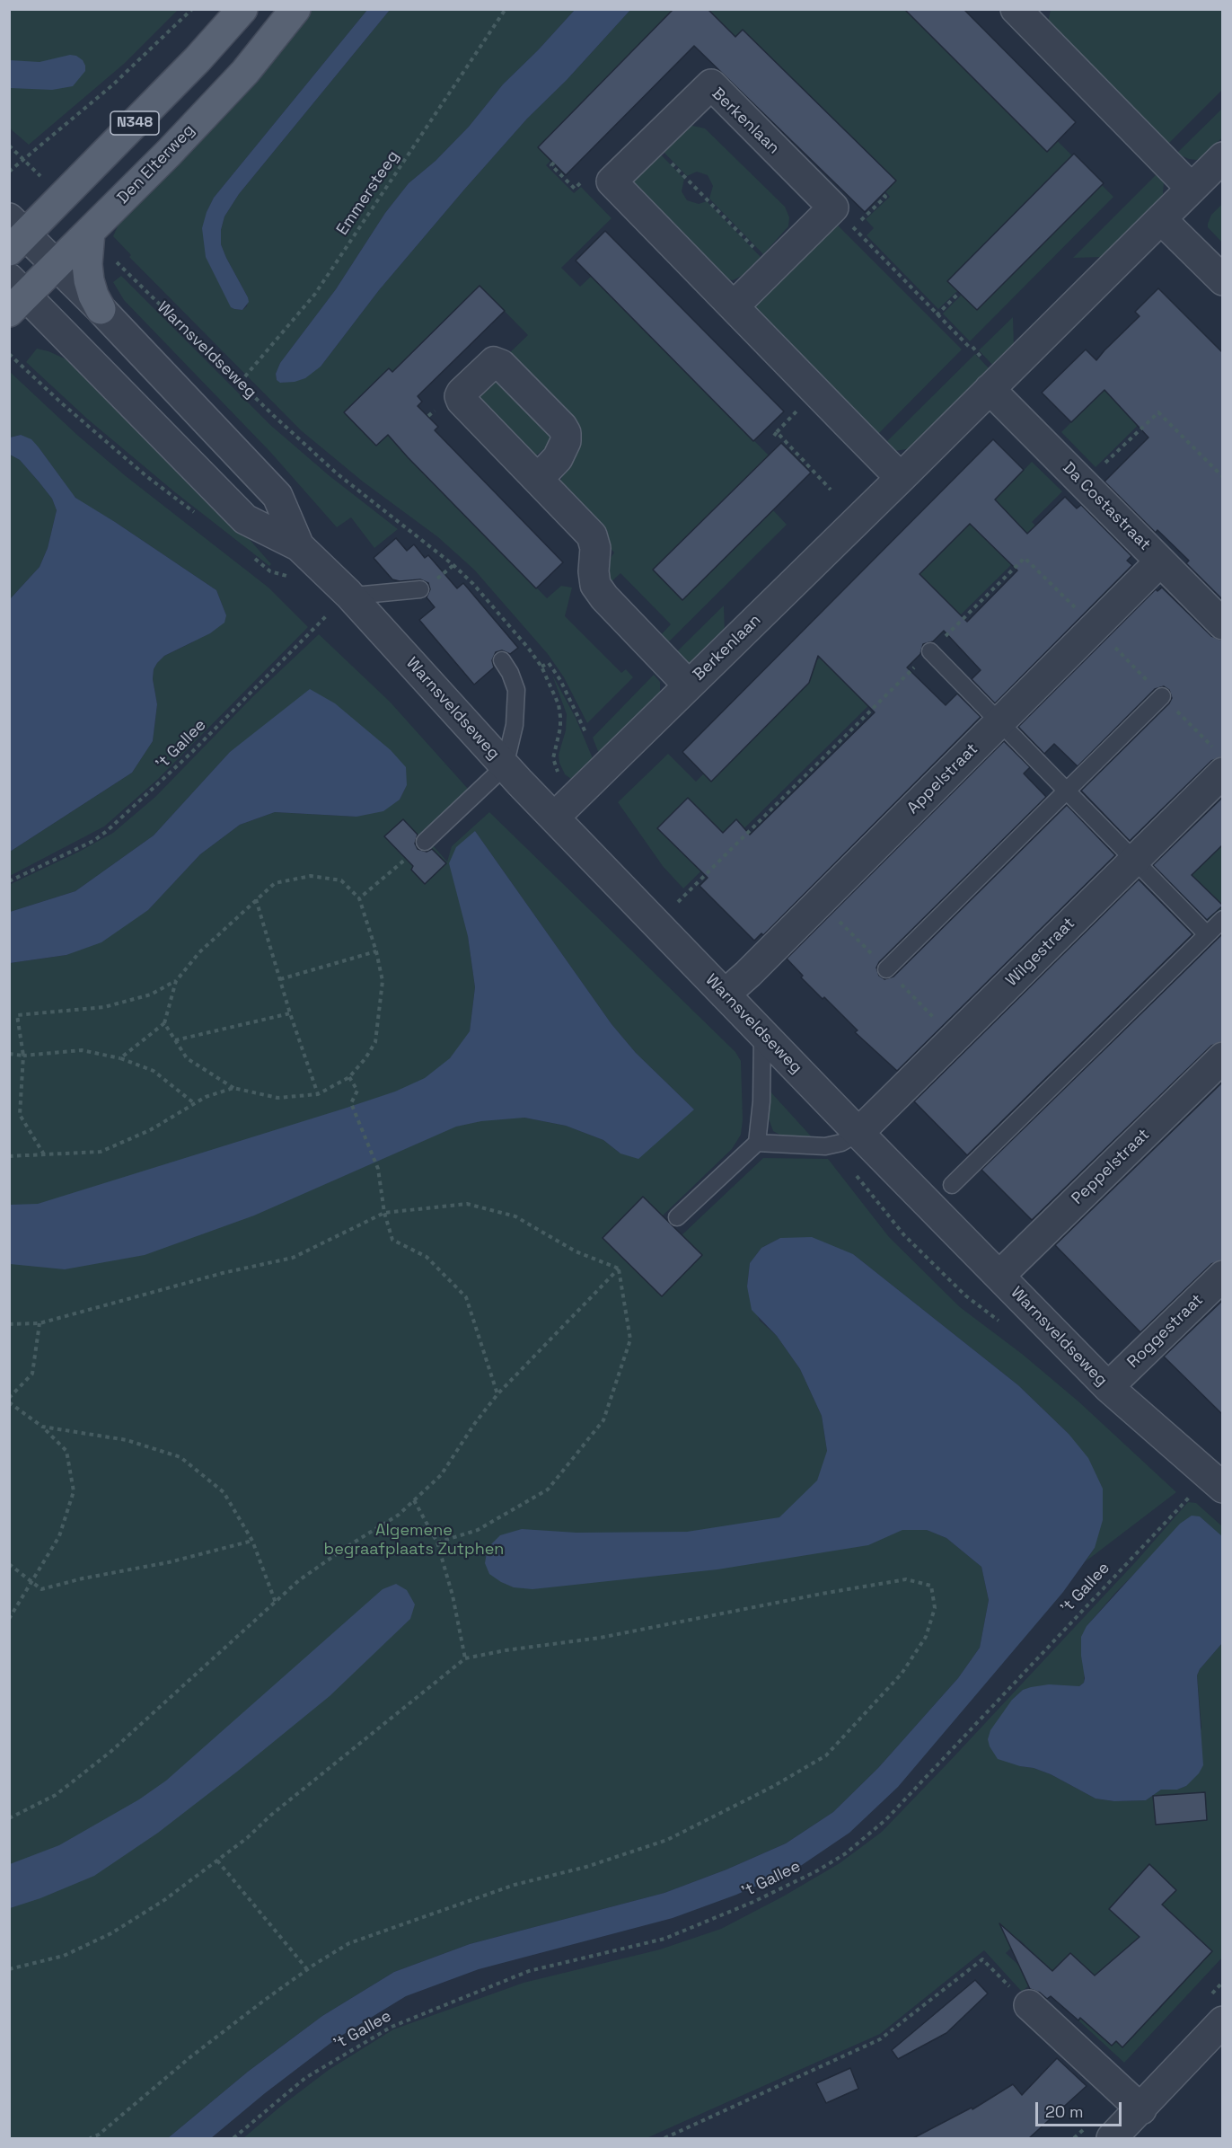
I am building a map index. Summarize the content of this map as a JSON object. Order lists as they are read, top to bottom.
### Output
{
  "streets": {
    "main road": ["N348", "Den Elterweg"],
    "street": [
      "Berkenlaan",
      "Warnsveldseweg",
      "Da Costastraat",
      "Appelstraat",
      "Wilgestraat",
      "Peppelstraat",
      "Roggestraat"
    ],
    "path": ["Emmersteeg", "'t Gallee"]
  },
  "crossings": [
    ["Berkenlaan", "Warnsveldseweg"],
    ["Berkenlaan", "Da Costastraat"],
    ["N348", "Warnsveldseweg"],
    ["Den Elterweg", "Warnsveldseweg"],
    ["Emmersteeg", "Warnsveldseweg"],
    ["Warnsveldseweg", "'t Gallee"],
    ["Warnsveldseweg", "Appelstraat"],
    ["Warnsveldseweg", "Wilgestraat"],
    ["Warnsveldseweg", "Peppelstraat"],
    ["Warnsveldseweg", "Roggestraat"],
    ["Da Costastraat", "Appelstraat"]
  ],
  "parks": ["Algemene begraafplaats Zutphen"],
  "scale_bar": "20 m"
}
